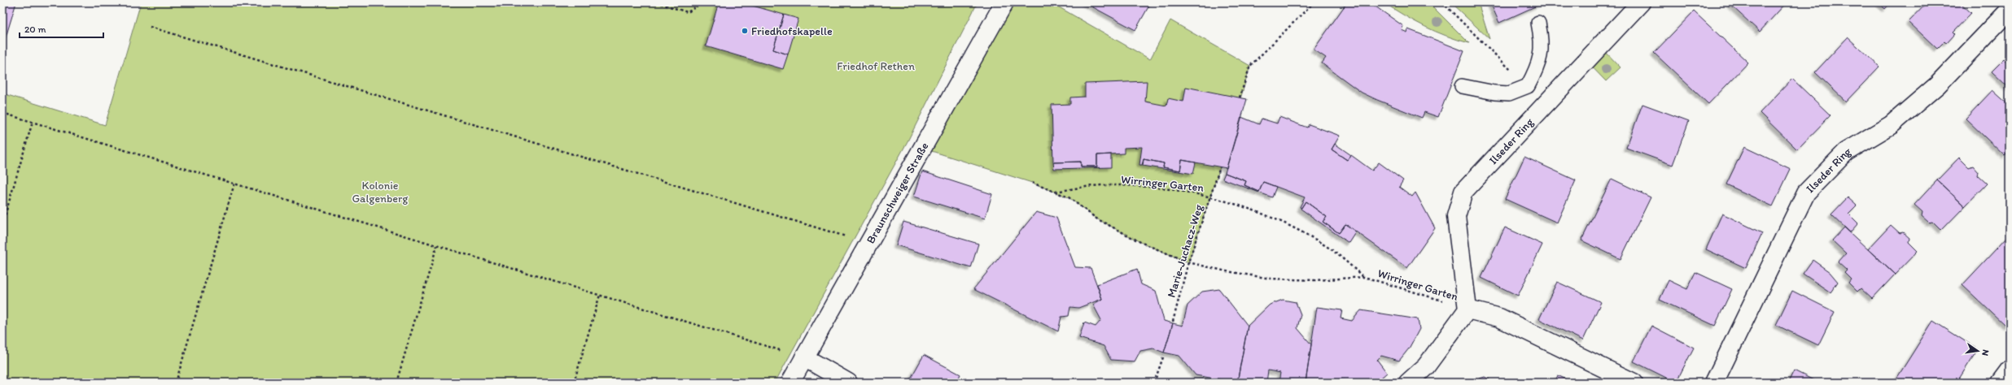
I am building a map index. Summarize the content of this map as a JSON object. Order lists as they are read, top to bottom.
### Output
{
  "streets": {
    "street": ["Ilseder Ring", "Braunschweiger Straße"],
    "path": ["Wirringer Garten", "Marie-Juchacz-Weg"]
  },
  "crossings": [
    ["Ilseder Ring", "Wirringer Garten"],
    ["Wirringer Garten", "Marie-Juchacz-Weg"]
  ],
  "parks": ["Friedhof Rethen", "Kolonie Galgenberg"],
  "places": ["Friedhofskapelle"],
  "scale_bar": "20 m",
  "north": "right"
}
